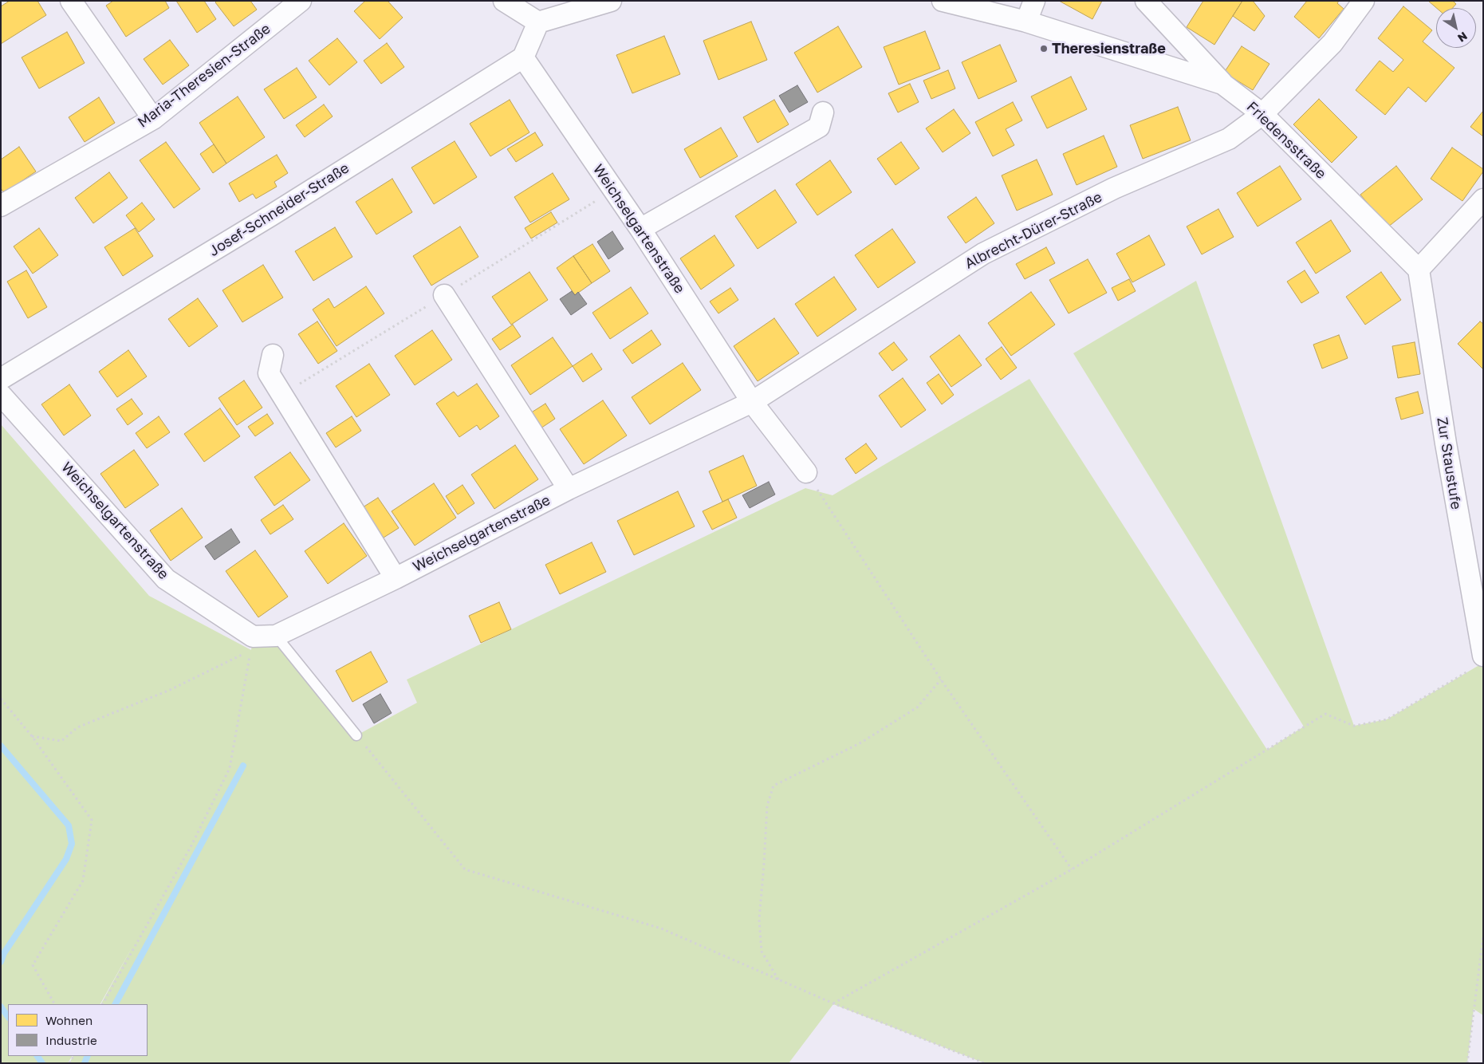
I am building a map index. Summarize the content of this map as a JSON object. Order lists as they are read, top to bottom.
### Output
{
  "streets": {
    "street": [
      "Maria-Theresien-Straße",
      "Friedensstraße",
      "Josef-Schneider-Straße",
      "Weichselgartenstraße",
      "Albrecht-Dürer-Straße",
      "Zur Staustufe"
    ]
  },
  "crossings": [
    ["Friedensstraße", "Albrecht-Dürer-Straße"],
    ["Friedensstraße", "Zur Staustufe"],
    ["Josef-Schneider-Straße", "Weichselgartenstraße"],
    ["Weichselgartenstraße", "Albrecht-Dürer-Straße"]
  ],
  "places": ["Theresienstraße"],
  "legend": ["Wohnen", "Industrie"],
  "north": "bottom right"
}
